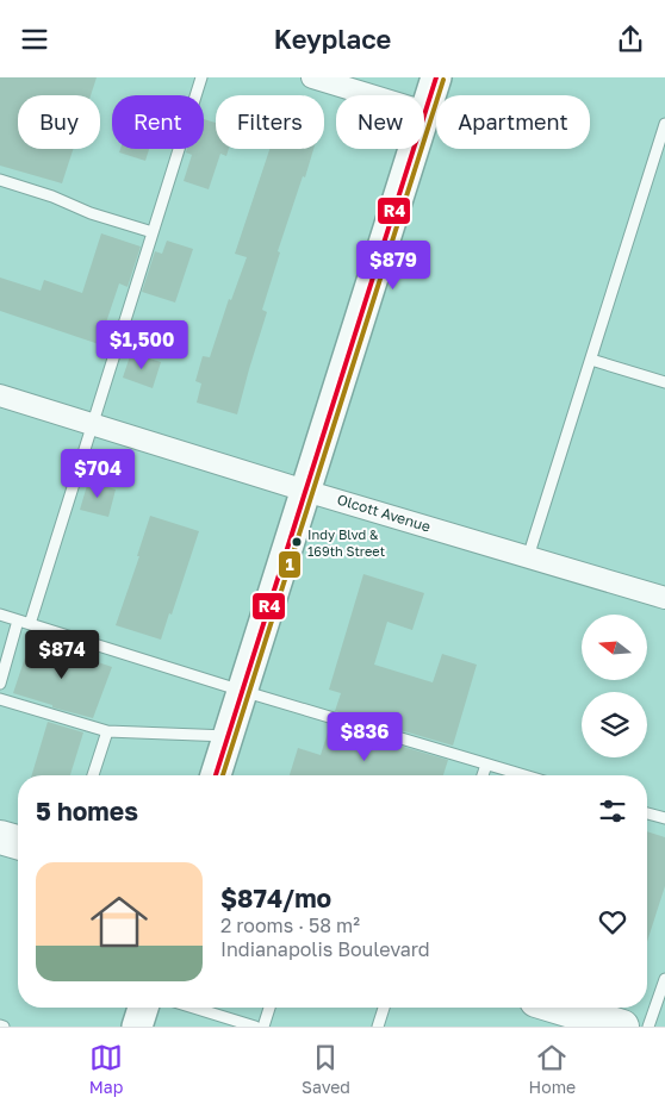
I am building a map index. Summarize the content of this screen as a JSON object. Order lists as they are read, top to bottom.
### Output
{
  "streets": {
    "street": ["Olcott Avenue"]
  },
  "places": ["Indy Blvd & 169th Street"],
  "lines": ["transit line R4", "transit line 1"],
  "north": "left",
  "page": {
    "header": "Keyplace",
    "chip": [
      "Buy",
      "Rent",
      "Filters",
      "New",
      "Apartment"
    ],
    "price": [
      "$879",
      "$1,500",
      "$704",
      "$874",
      "$836"
    ],
    "heading": "5 homes",
    "list": [
      {
        "name": "$874/mo",
        "note": "2 rooms · 58 m² · Indianapolis Boulevard"
      }
    ],
    "tabs": ["Map", "Saved", "Home"]
  }
}
